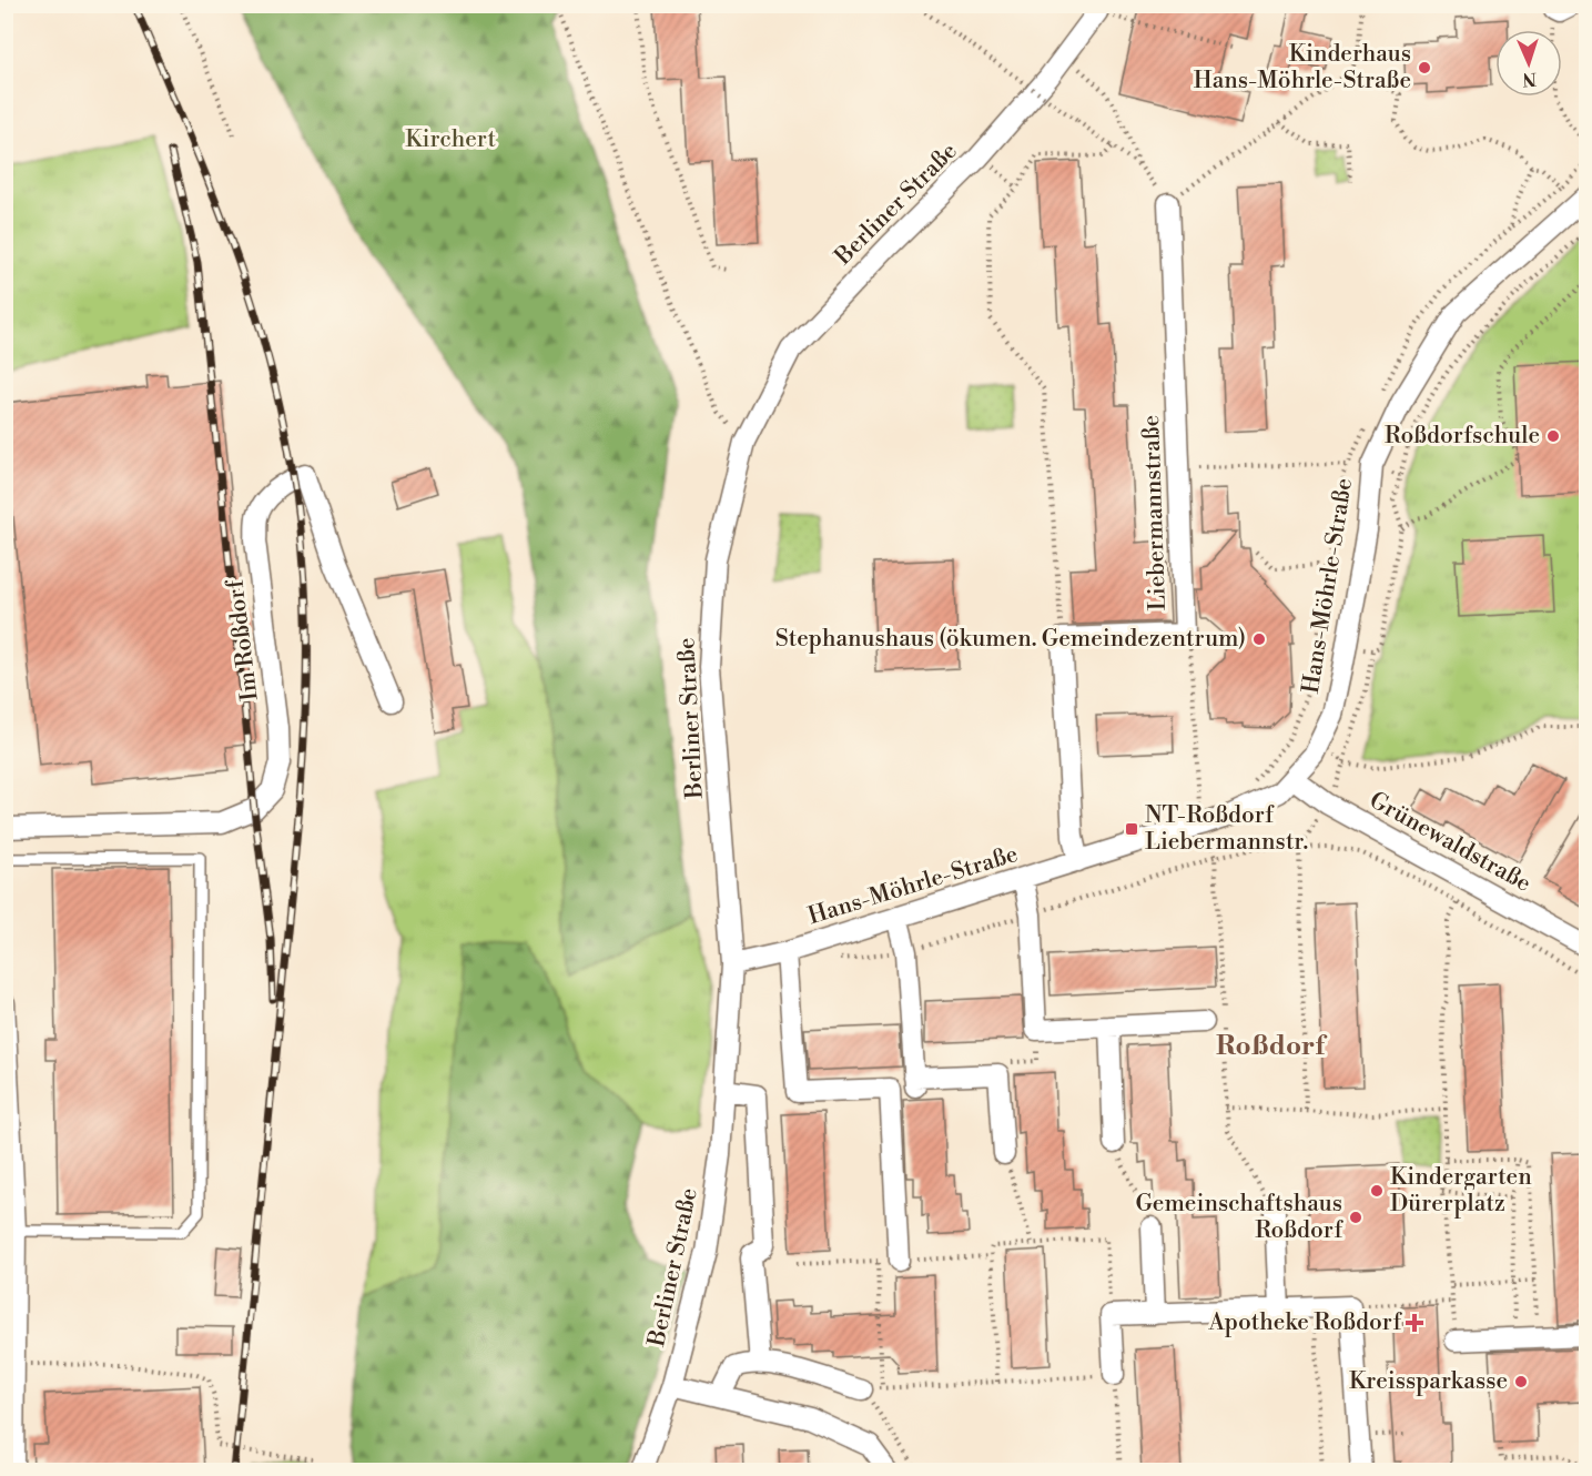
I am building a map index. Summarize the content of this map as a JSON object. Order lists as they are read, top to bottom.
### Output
{
  "streets": {
    "street": [
      "Berliner Straße",
      "Liebermannstraße",
      "Hans-Möhrle-Straße",
      "Im Roßdorf",
      "Grünewaldstraße"
    ]
  },
  "crossings": [
    ["Berliner Straße", "Hans-Möhrle-Straße"],
    ["Hans-Möhrle-Straße", "Grünewaldstraße"]
  ],
  "districts": ["Roßdorf"],
  "parks": ["Kirchert"],
  "places": {
    "other": [
      "Kinderhaus Hans-Möhrle-Straße",
      "Roßdorfschule",
      "Stephanushaus (ökumen. Gemeindezentrum)",
      "Kindergarten Dürerplatz",
      "Gemeinschaftshaus Roßdorf",
      "Kreissparkasse"
    ],
    "transit": ["NT-Roßdorf Liebermannstr."],
    "health": ["Apotheke Roßdorf"]
  },
  "north": "bottom"
}
